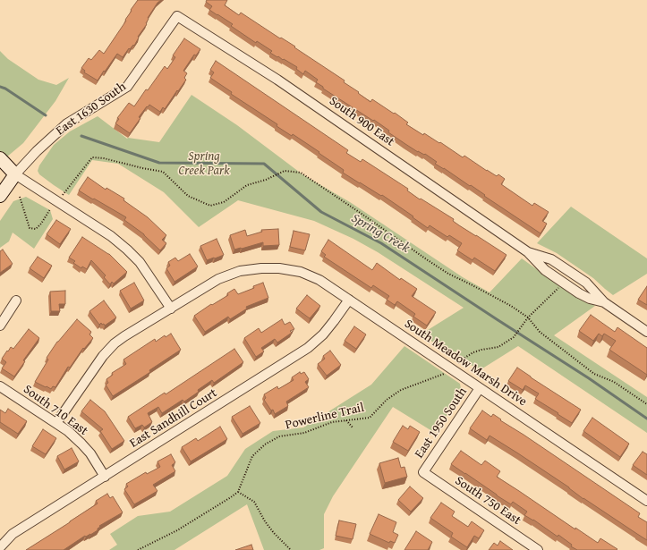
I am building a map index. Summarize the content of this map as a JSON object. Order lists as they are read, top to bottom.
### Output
{
  "streets": {
    "street": [
      "East 1630 South",
      "South 900 East",
      "South Meadow Marsh Drive",
      "South 710 East",
      "East Sandhill Court",
      "East 1950 South",
      "South 750 East"
    ],
    "path": ["Powerline Trail"]
  },
  "crossings": [
    ["East 1630 South", "South 900 East"],
    ["South Meadow Marsh Drive", "South 710 East"],
    ["South Meadow Marsh Drive", "East Sandhill Court"],
    ["South Meadow Marsh Drive", "East 1950 South"],
    ["South 710 East", "East Sandhill Court"],
    ["East 1950 South", "South 750 East"]
  ],
  "water": ["Spring Creek"],
  "parks": ["Spring Creek Park"]
}
